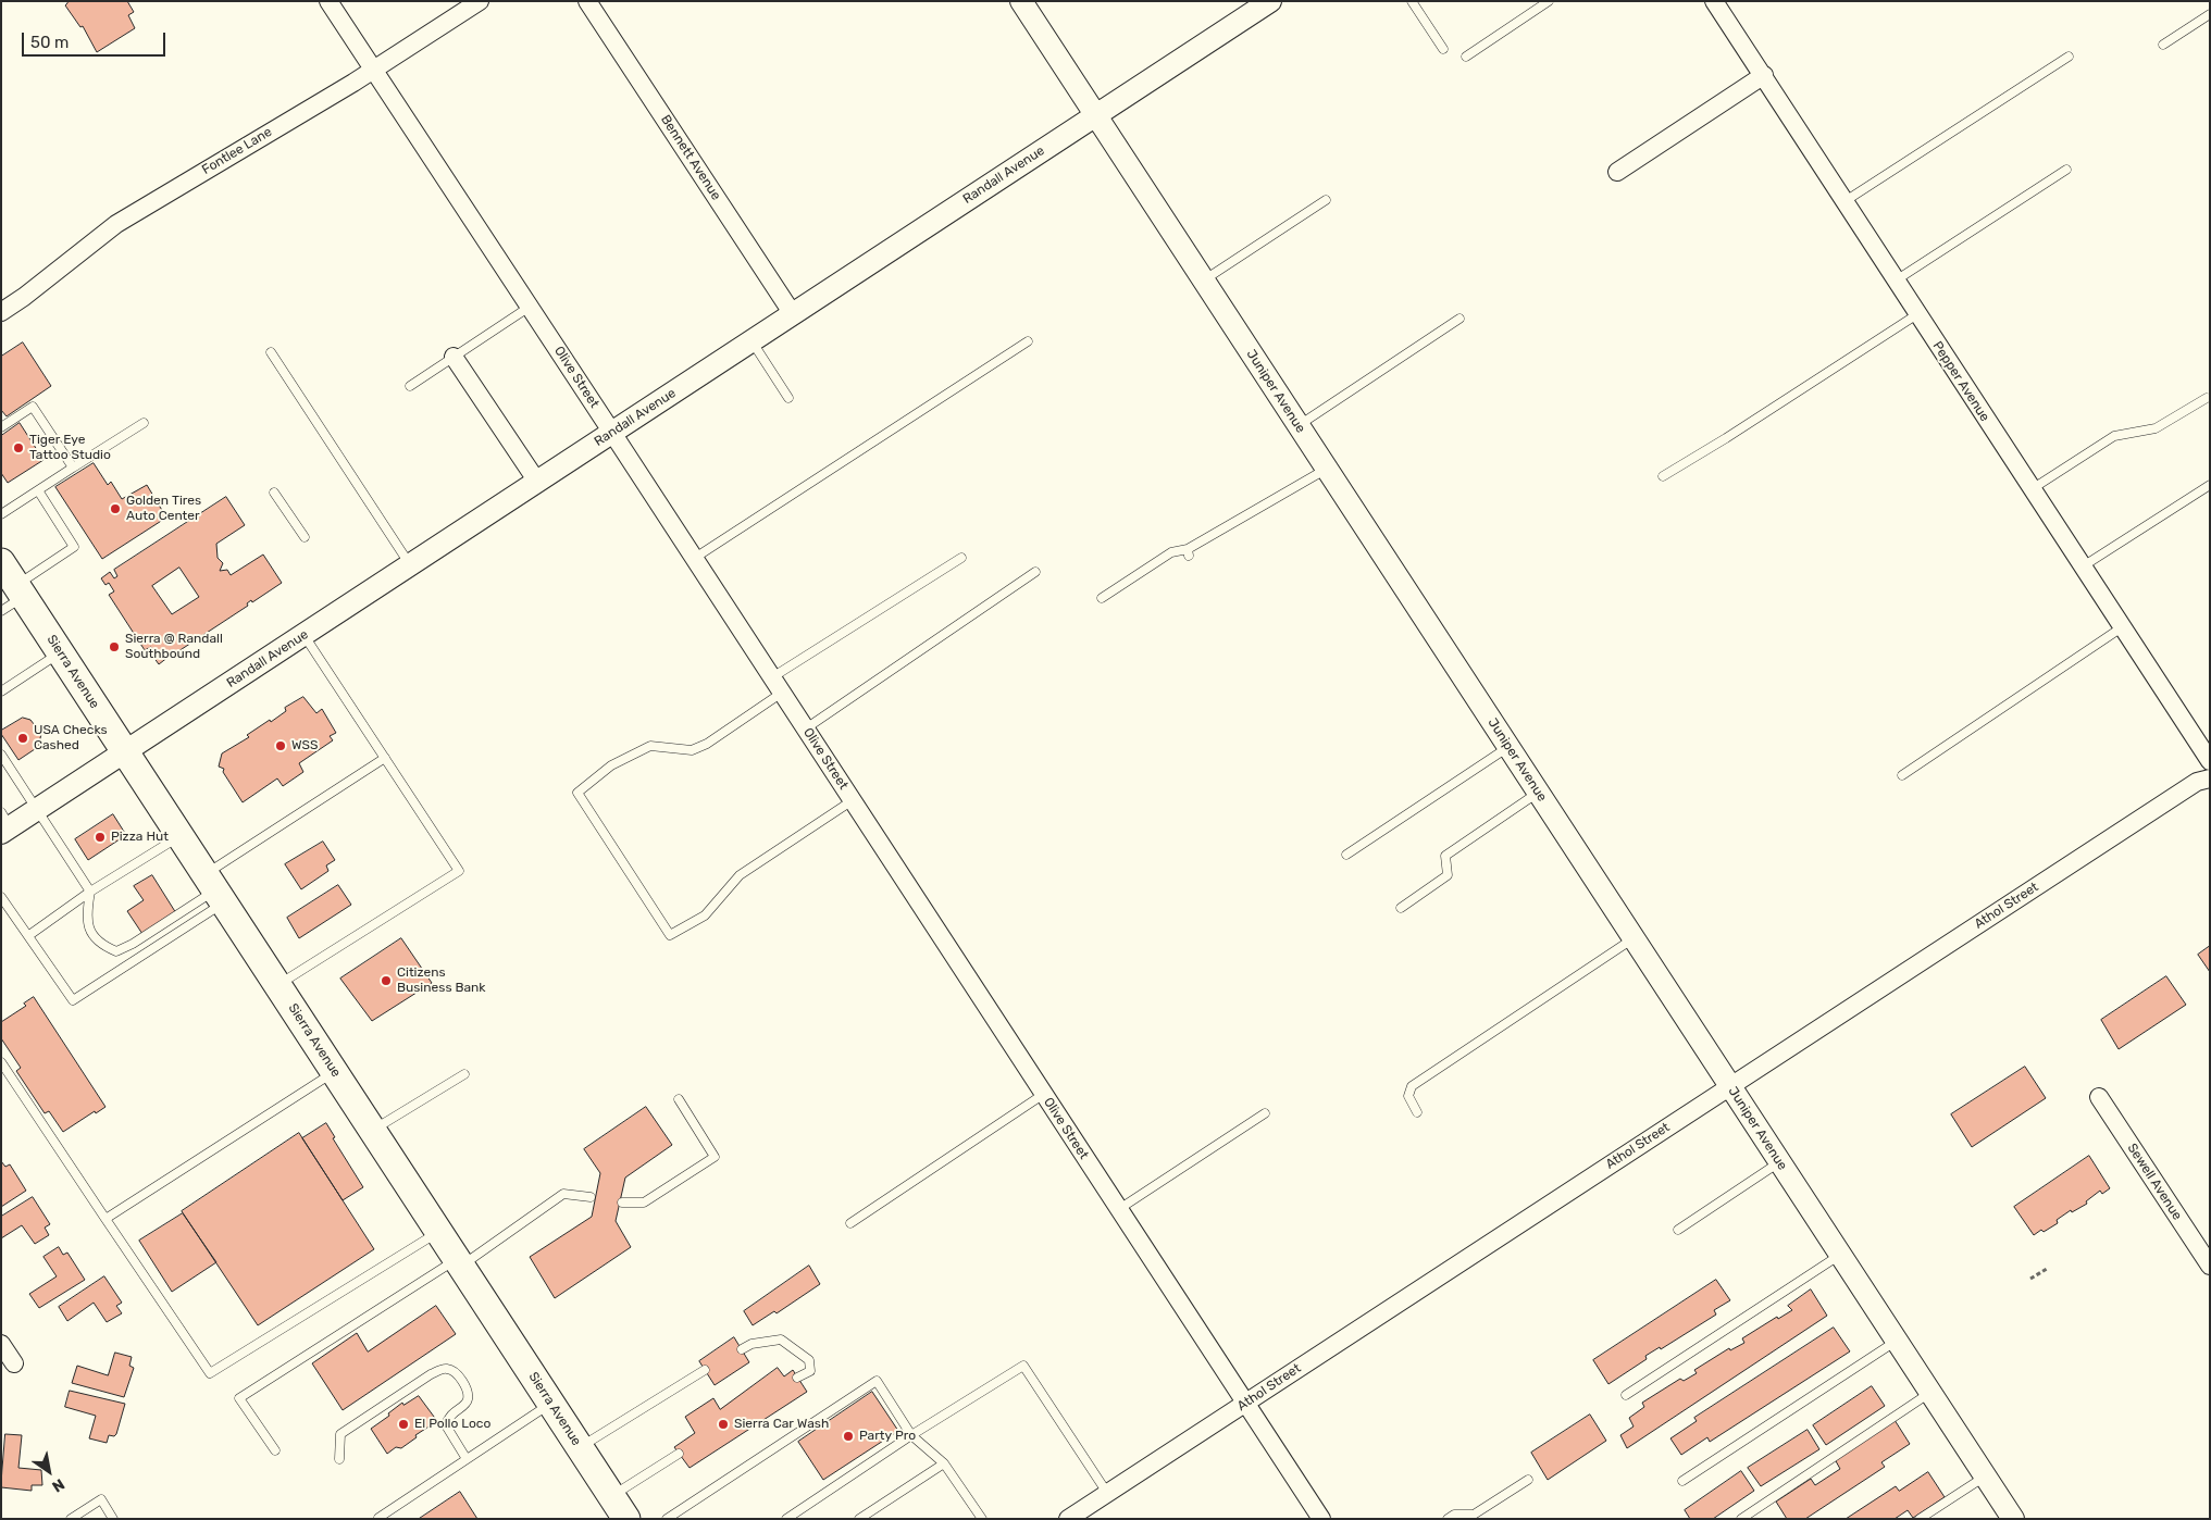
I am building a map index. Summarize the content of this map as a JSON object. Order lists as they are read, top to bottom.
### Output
{
  "streets": {
    "main road": ["Sierra Avenue"],
    "street": [
      "Fontlee Lane",
      "Bennett Avenue",
      "Randall Avenue",
      "Olive Street",
      "Pepper Avenue",
      "Juniper Avenue",
      "Athol Street",
      "Sewell Avenue"
    ]
  },
  "crossings": [
    ["Fontlee Lane", "Olive Street"],
    ["Bennett Avenue", "Randall Avenue"],
    ["Randall Avenue", "Olive Street"],
    ["Randall Avenue", "Juniper Avenue"],
    ["Randall Avenue", "Sierra Avenue"],
    ["Olive Street", "Athol Street"],
    ["Juniper Avenue", "Athol Street"]
  ],
  "places": [
    "Tiger Eye Tattoo Studio",
    "Golden Tires Auto Center",
    "Sierra @ Randall Southbound",
    "USA Checks Cashed",
    "WSS",
    "Pizza Hut",
    "Citizens Business Bank",
    "El Pollo Loco",
    "Sierra Car Wash",
    "Party Pro"
  ],
  "scale_bar": "50 m",
  "north": "bottom right"
}
